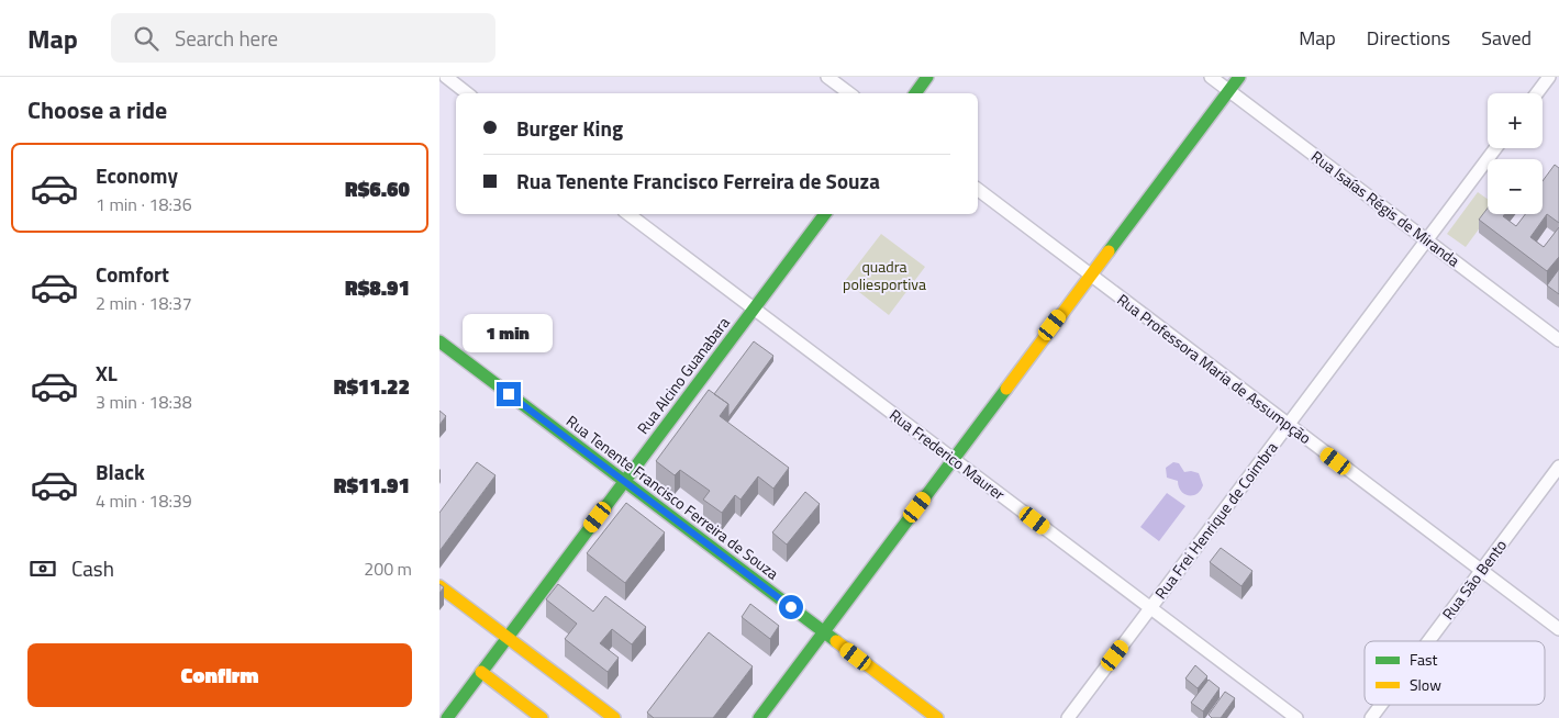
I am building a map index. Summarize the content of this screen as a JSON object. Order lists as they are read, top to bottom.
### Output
{
  "streets": {
    "main road": ["Rua Alcino Guanabara", "Rua Tenente Francisco Ferreira de Souza"],
    "street": [
      "Rua Isaías Régis de Miranda",
      "Rua Professora Maria de Assumpção",
      "Rua Frederico Maurer",
      "Rua Frei Henrique de Coimbra",
      "Rua São Bento"
    ]
  },
  "crossings": [
    ["Rua Isaías Régis de Miranda", "Rua Frei Henrique de Coimbra"],
    ["Rua Professora Maria de Assumpção", "Rua Frei Henrique de Coimbra"],
    ["Rua Professora Maria de Assumpção", "Rua São Bento"],
    ["Rua Alcino Guanabara", "Rua Frederico Maurer"],
    ["Rua Alcino Guanabara", "Rua Tenente Francisco Ferreira de Souza"],
    ["Rua Frederico Maurer", "Rua Frei Henrique de Coimbra"]
  ],
  "parks": ["quadra poliesportiva"],
  "legend": ["Fast", "Slow"],
  "page": {
    "header": "Map",
    "search": "Search here",
    "nav": ["Map", "Directions", "Saved"],
    "heading": "Choose a ride",
    "map_buttons": ["+", "−"],
    "banner": ["Burger King", "Rua Tenente Francisco Ferreira de Souza"],
    "list": [
      {
        "name": "Economy",
        "note": "1 min · 18:36",
        "value": "R$6.60"
      },
      {
        "name": "Comfort",
        "note": "2 min · 18:37",
        "value": "R$8.91"
      },
      {
        "name": "XL",
        "note": "3 min · 18:38",
        "value": "R$11.22"
      },
      {
        "name": "Black",
        "note": "4 min · 18:39",
        "value": "R$11.91"
      }
    ],
    "bubble": "1 min",
    "pay": ["Cash", "200 m"],
    "buttons": "Confirm"
  }
}
